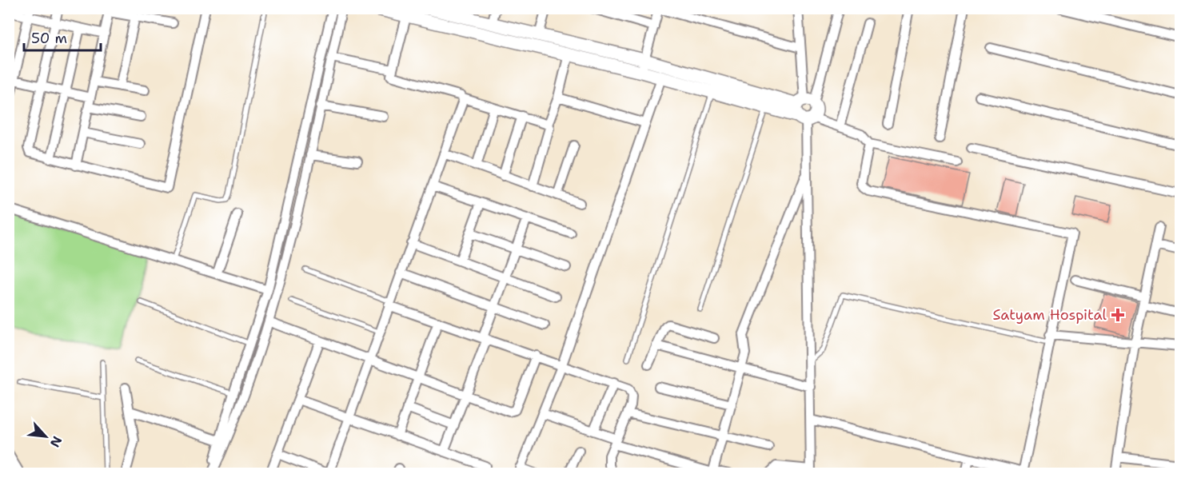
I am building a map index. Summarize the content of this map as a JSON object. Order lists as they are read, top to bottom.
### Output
{
  "places": {
    "health": ["Satyam Hospital"]
  },
  "scale_bar": "50 m",
  "north": "bottom right"
}
